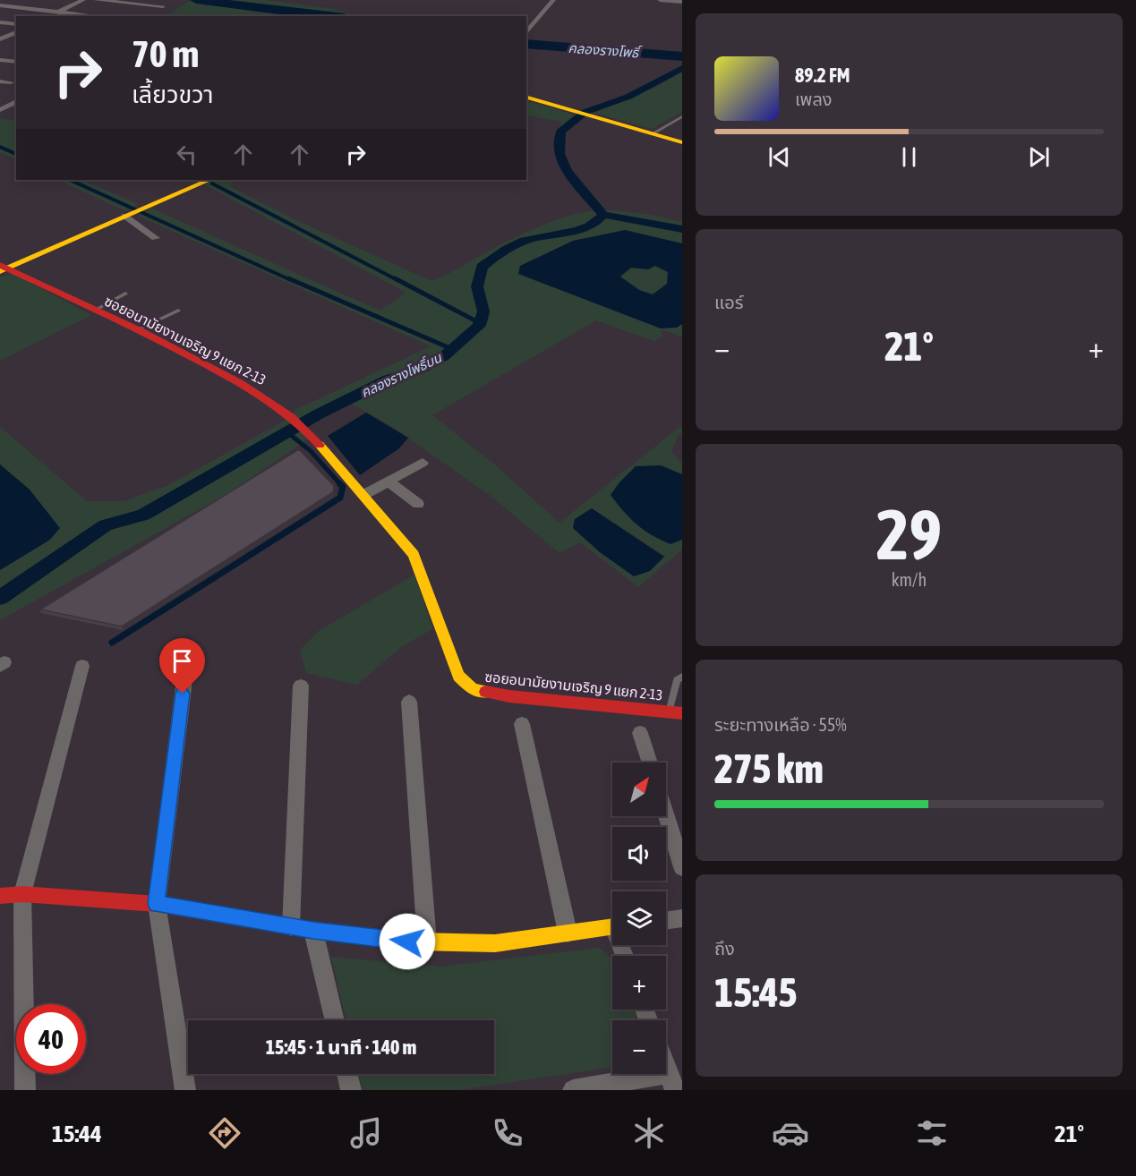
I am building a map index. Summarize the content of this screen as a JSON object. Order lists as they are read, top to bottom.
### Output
{
  "streets": {
    "street": ["ซอยอนามัยงามเจริญ 9 แยก 2-13"]
  },
  "water": ["คลองรางโพธิ์", "คลองรางโพธิ์บน"],
  "north": "top right",
  "page": {
    "turn": ["70 m", "เลี้ยวขวา"],
    "song": ["89.2 FM", "เพลง"],
    "tile": [
      "แอร์",
      ["29", "km/h"],
      ["ระยะทางเหลือ · 55%", "275 km"],
      ["ถึง", "15:45"]
    ],
    "heat": ["−", "21°", "+"],
    "map_buttons": ["+", "−"],
    "limit": "40",
    "trip": "15:45 · 1 นาที · 140 m",
    "tabs": ["15:44", "21°"]
  }
}
